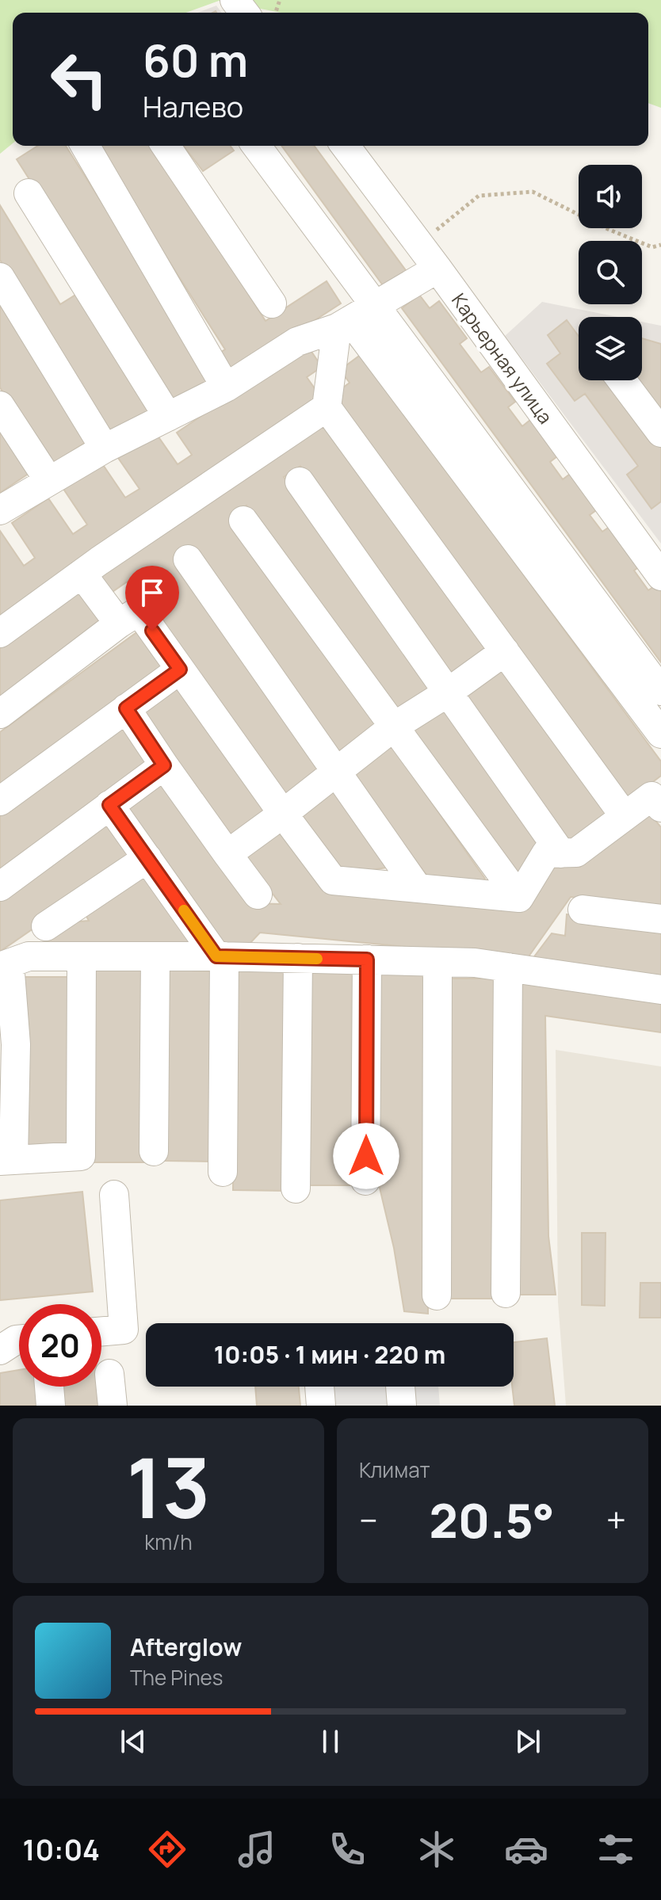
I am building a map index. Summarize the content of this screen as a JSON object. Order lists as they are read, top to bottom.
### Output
{
  "streets": {
    "lane": ["Карьерная улица"]
  },
  "page": {
    "turn": ["60 m", "Налево"],
    "limit": "20",
    "trip": "10:05 · 1 мин · 220 m",
    "tile": [
      ["13", "km/h"],
      "Климат"
    ],
    "heat": ["−", "20.5°", "+"],
    "song": ["Afterglow", "The Pines"],
    "tabs": "10:04"
  }
}
